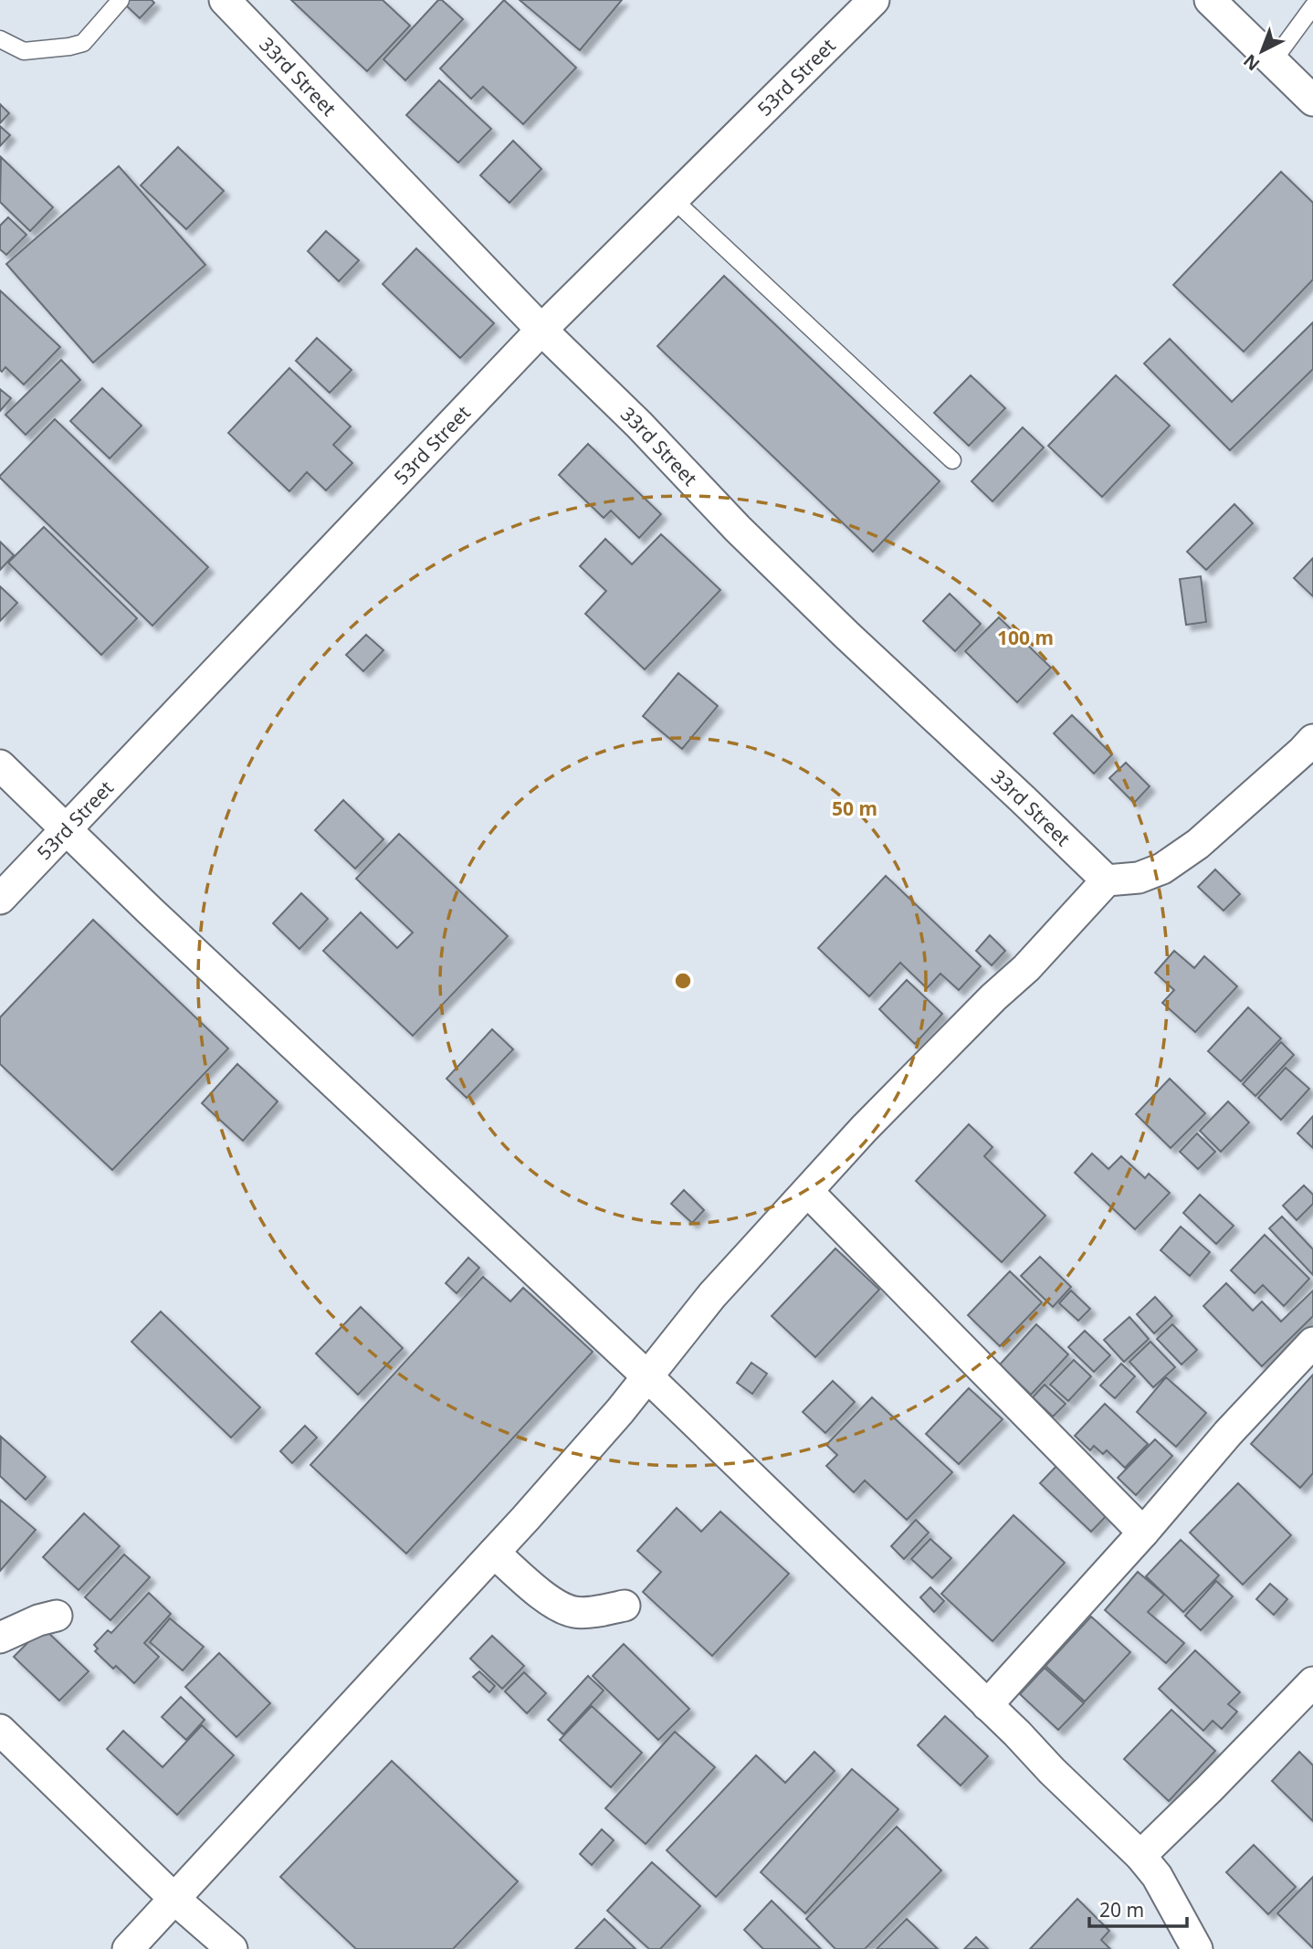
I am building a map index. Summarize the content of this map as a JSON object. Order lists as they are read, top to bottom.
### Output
{
  "streets": {
    "street": ["33rd Street", "53rd Street"]
  },
  "crossings": [
    ["33rd Street", "53rd Street"]
  ],
  "scale_bar": "20 m",
  "north": "bottom left",
  "rings": ["100 m", "50 m"]
}
